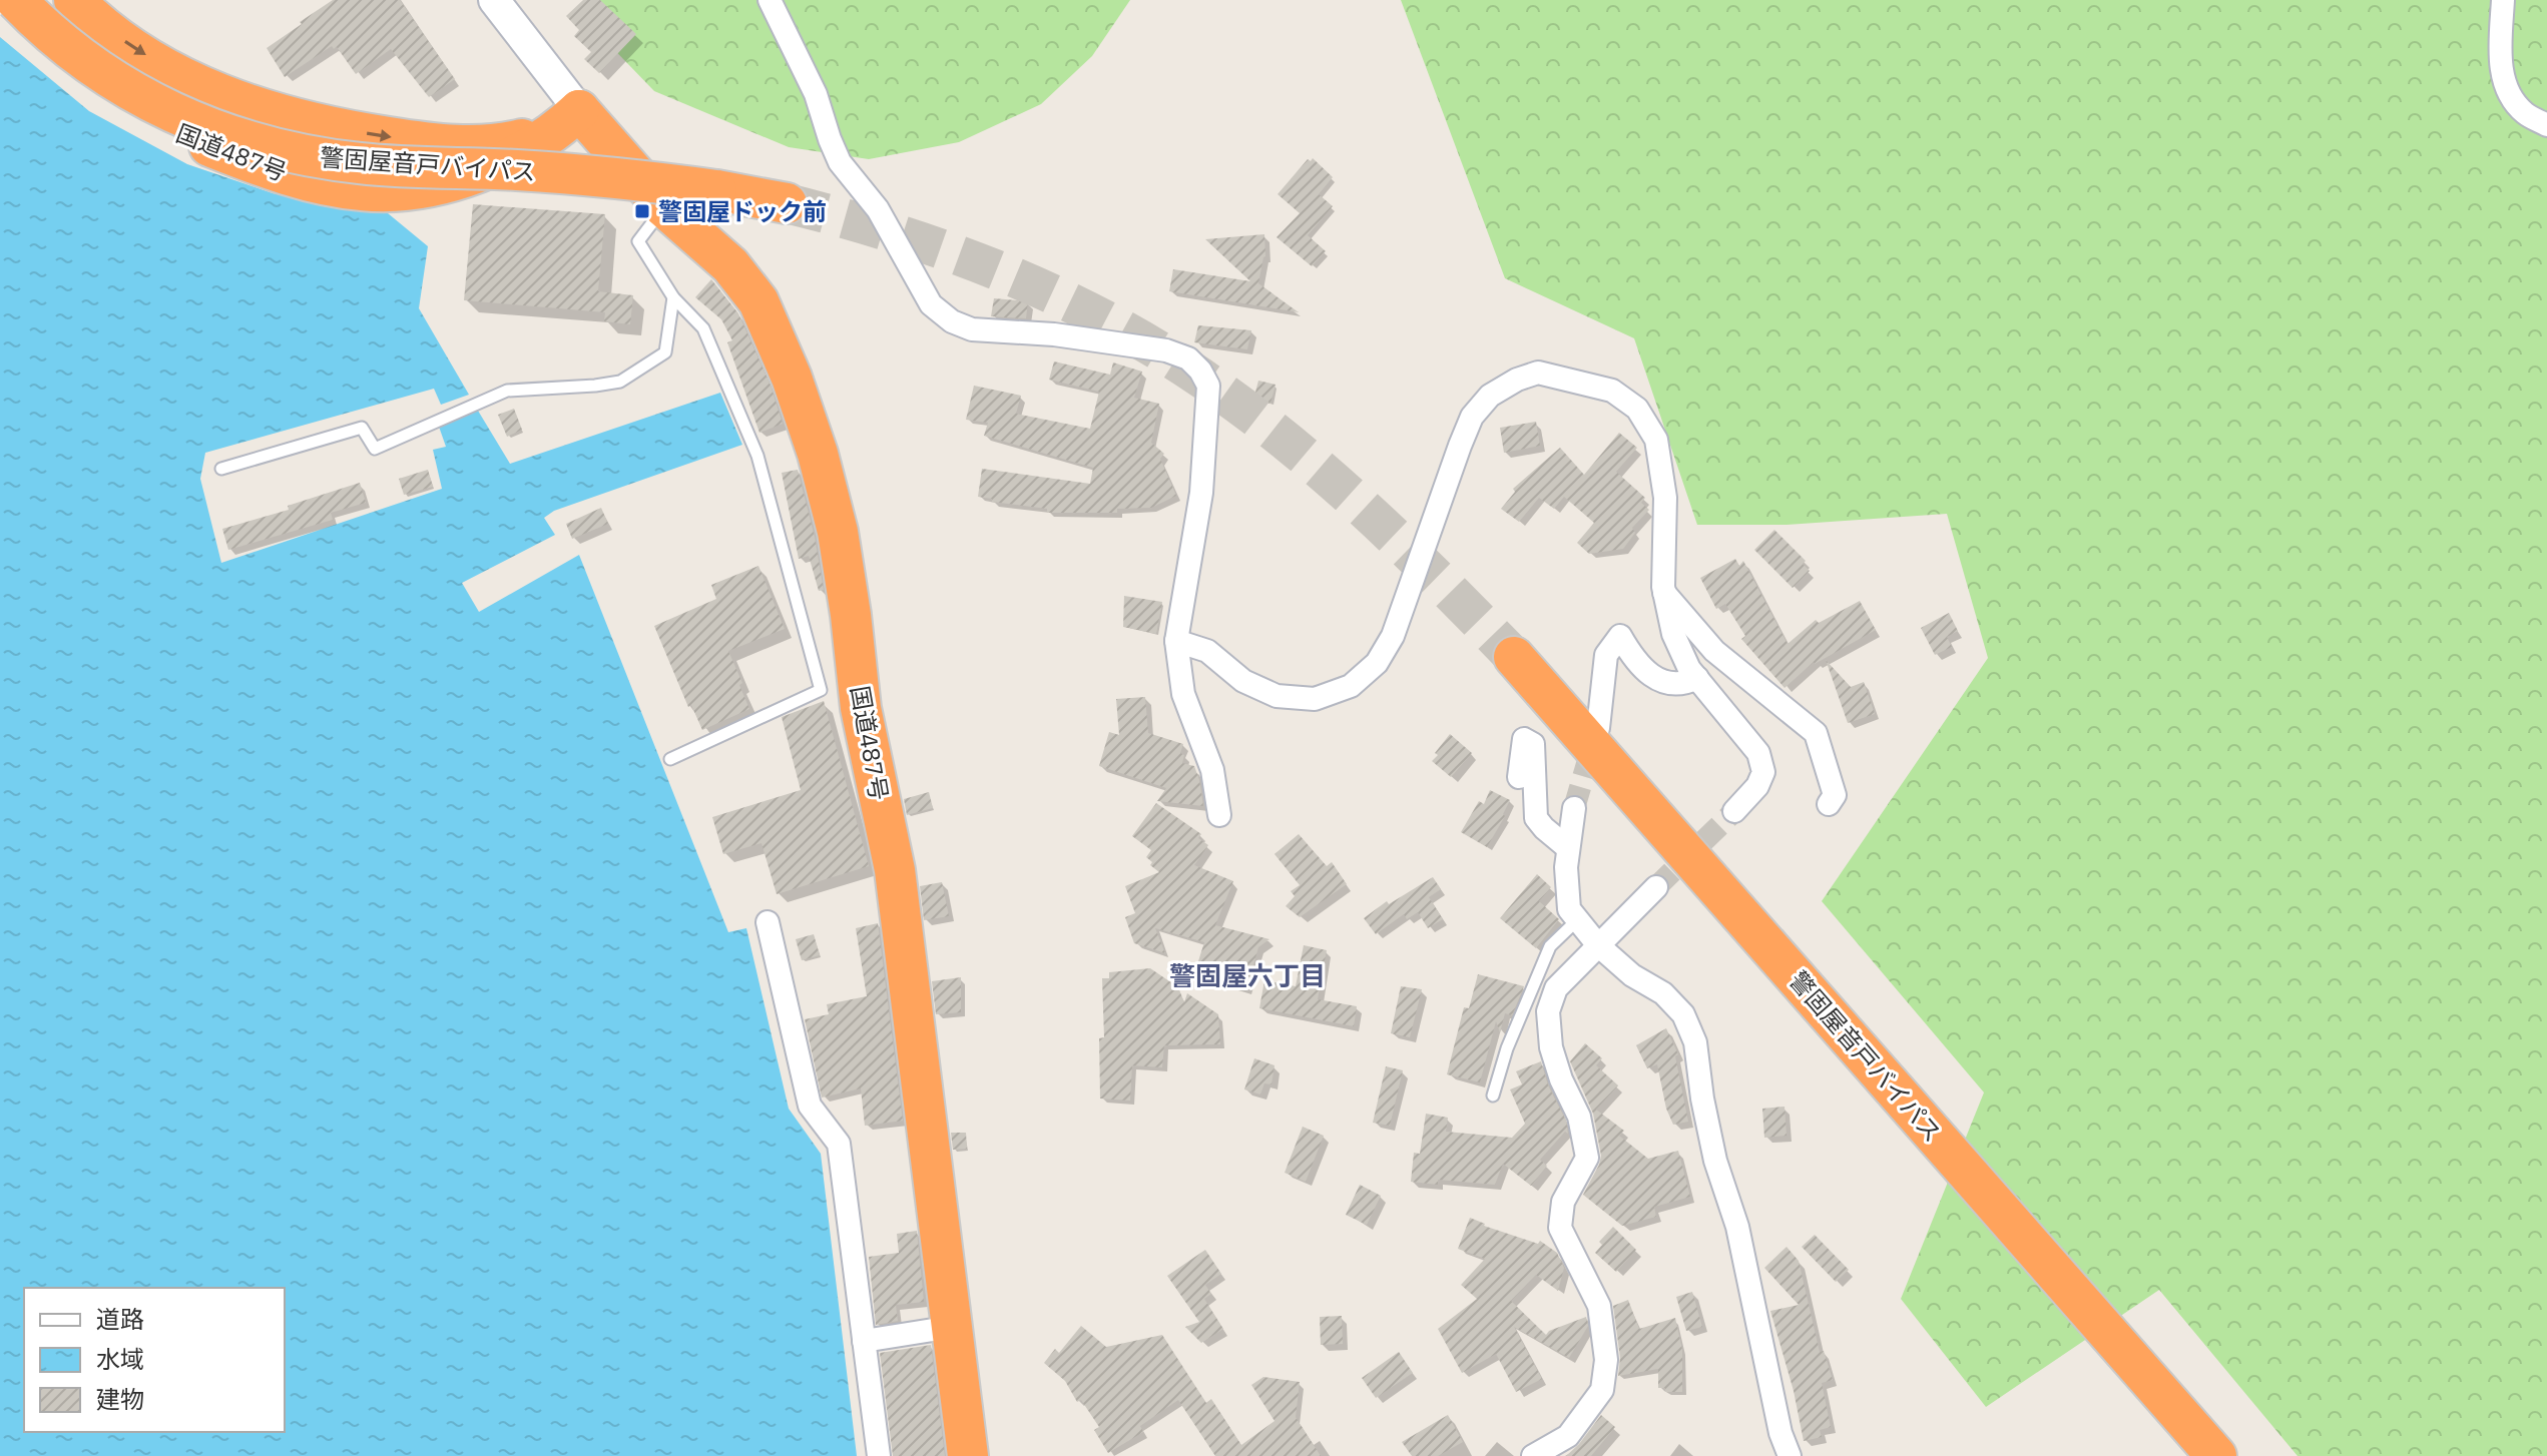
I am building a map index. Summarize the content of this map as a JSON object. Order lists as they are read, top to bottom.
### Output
{
  "streets": {
    "highway": ["国道487号", "警固屋音戸バイパス"]
  },
  "districts": ["警固屋六丁目"],
  "places": {
    "transit": ["警固屋ドック前"]
  },
  "legend": ["道路", "水域", "建物"]
}
